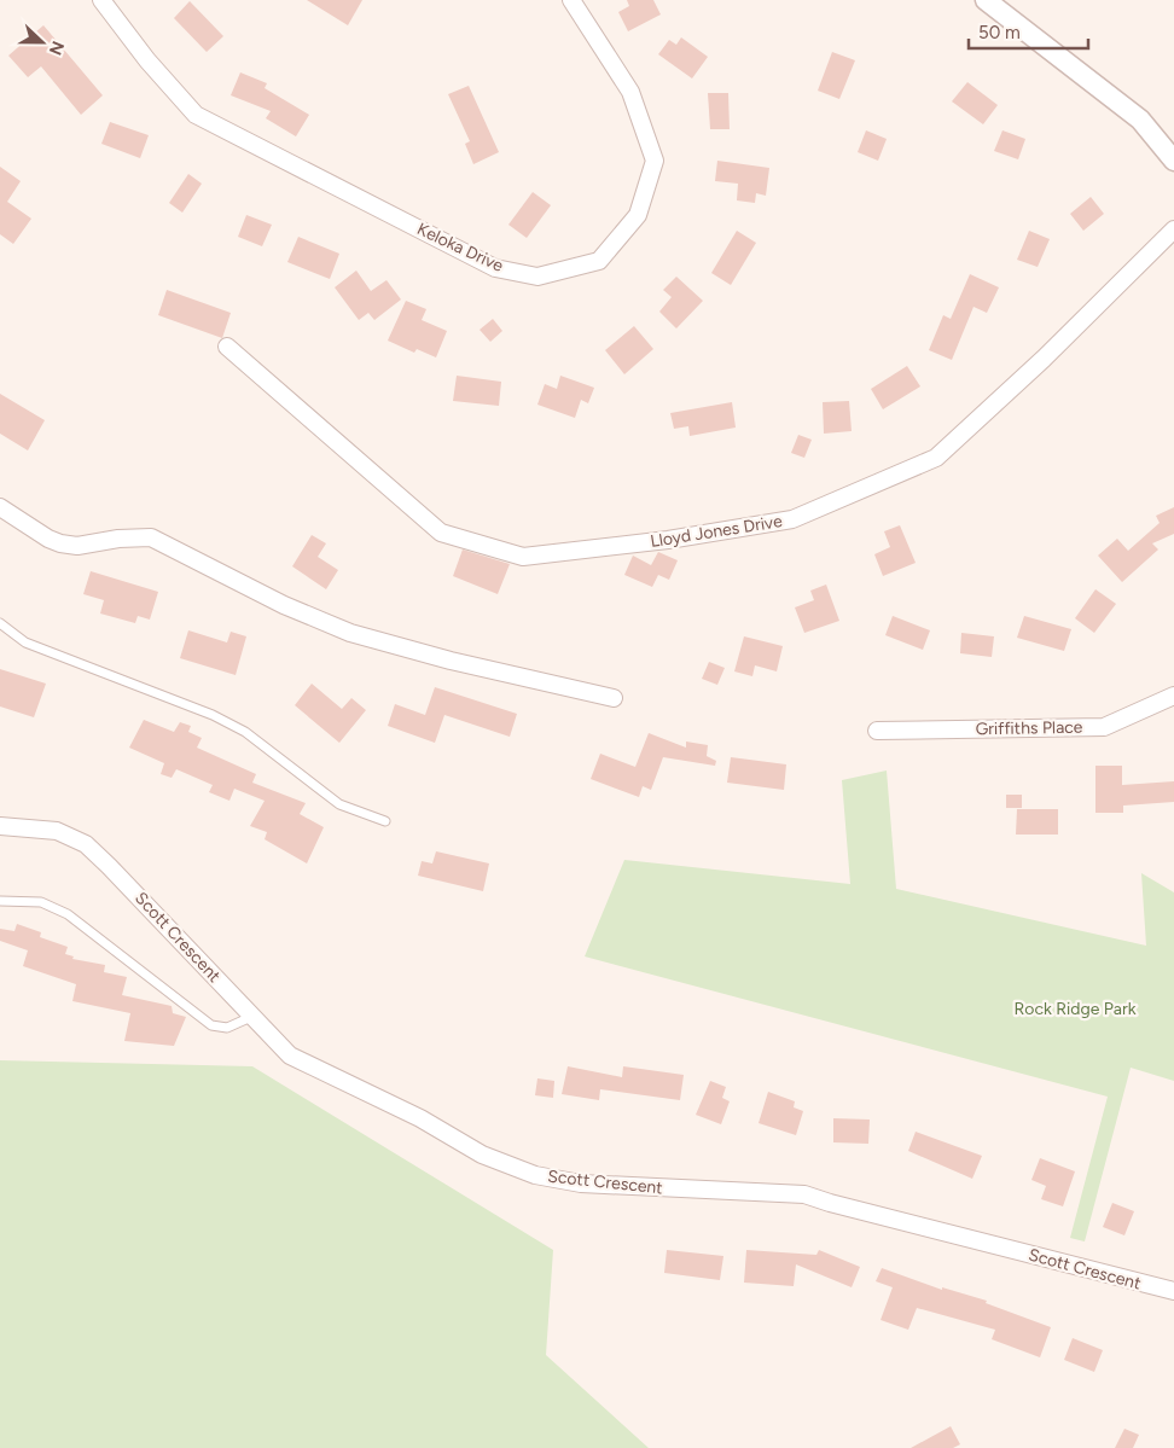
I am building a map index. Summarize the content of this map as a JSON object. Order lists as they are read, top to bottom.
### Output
{
  "streets": {
    "street": [
      "Keloka Drive",
      "Lloyd Jones Drive",
      "Griffiths Place",
      "Scott Crescent"
    ]
  },
  "parks": ["Rock Ridge Park"],
  "scale_bar": "50 m",
  "north": "right"
}
